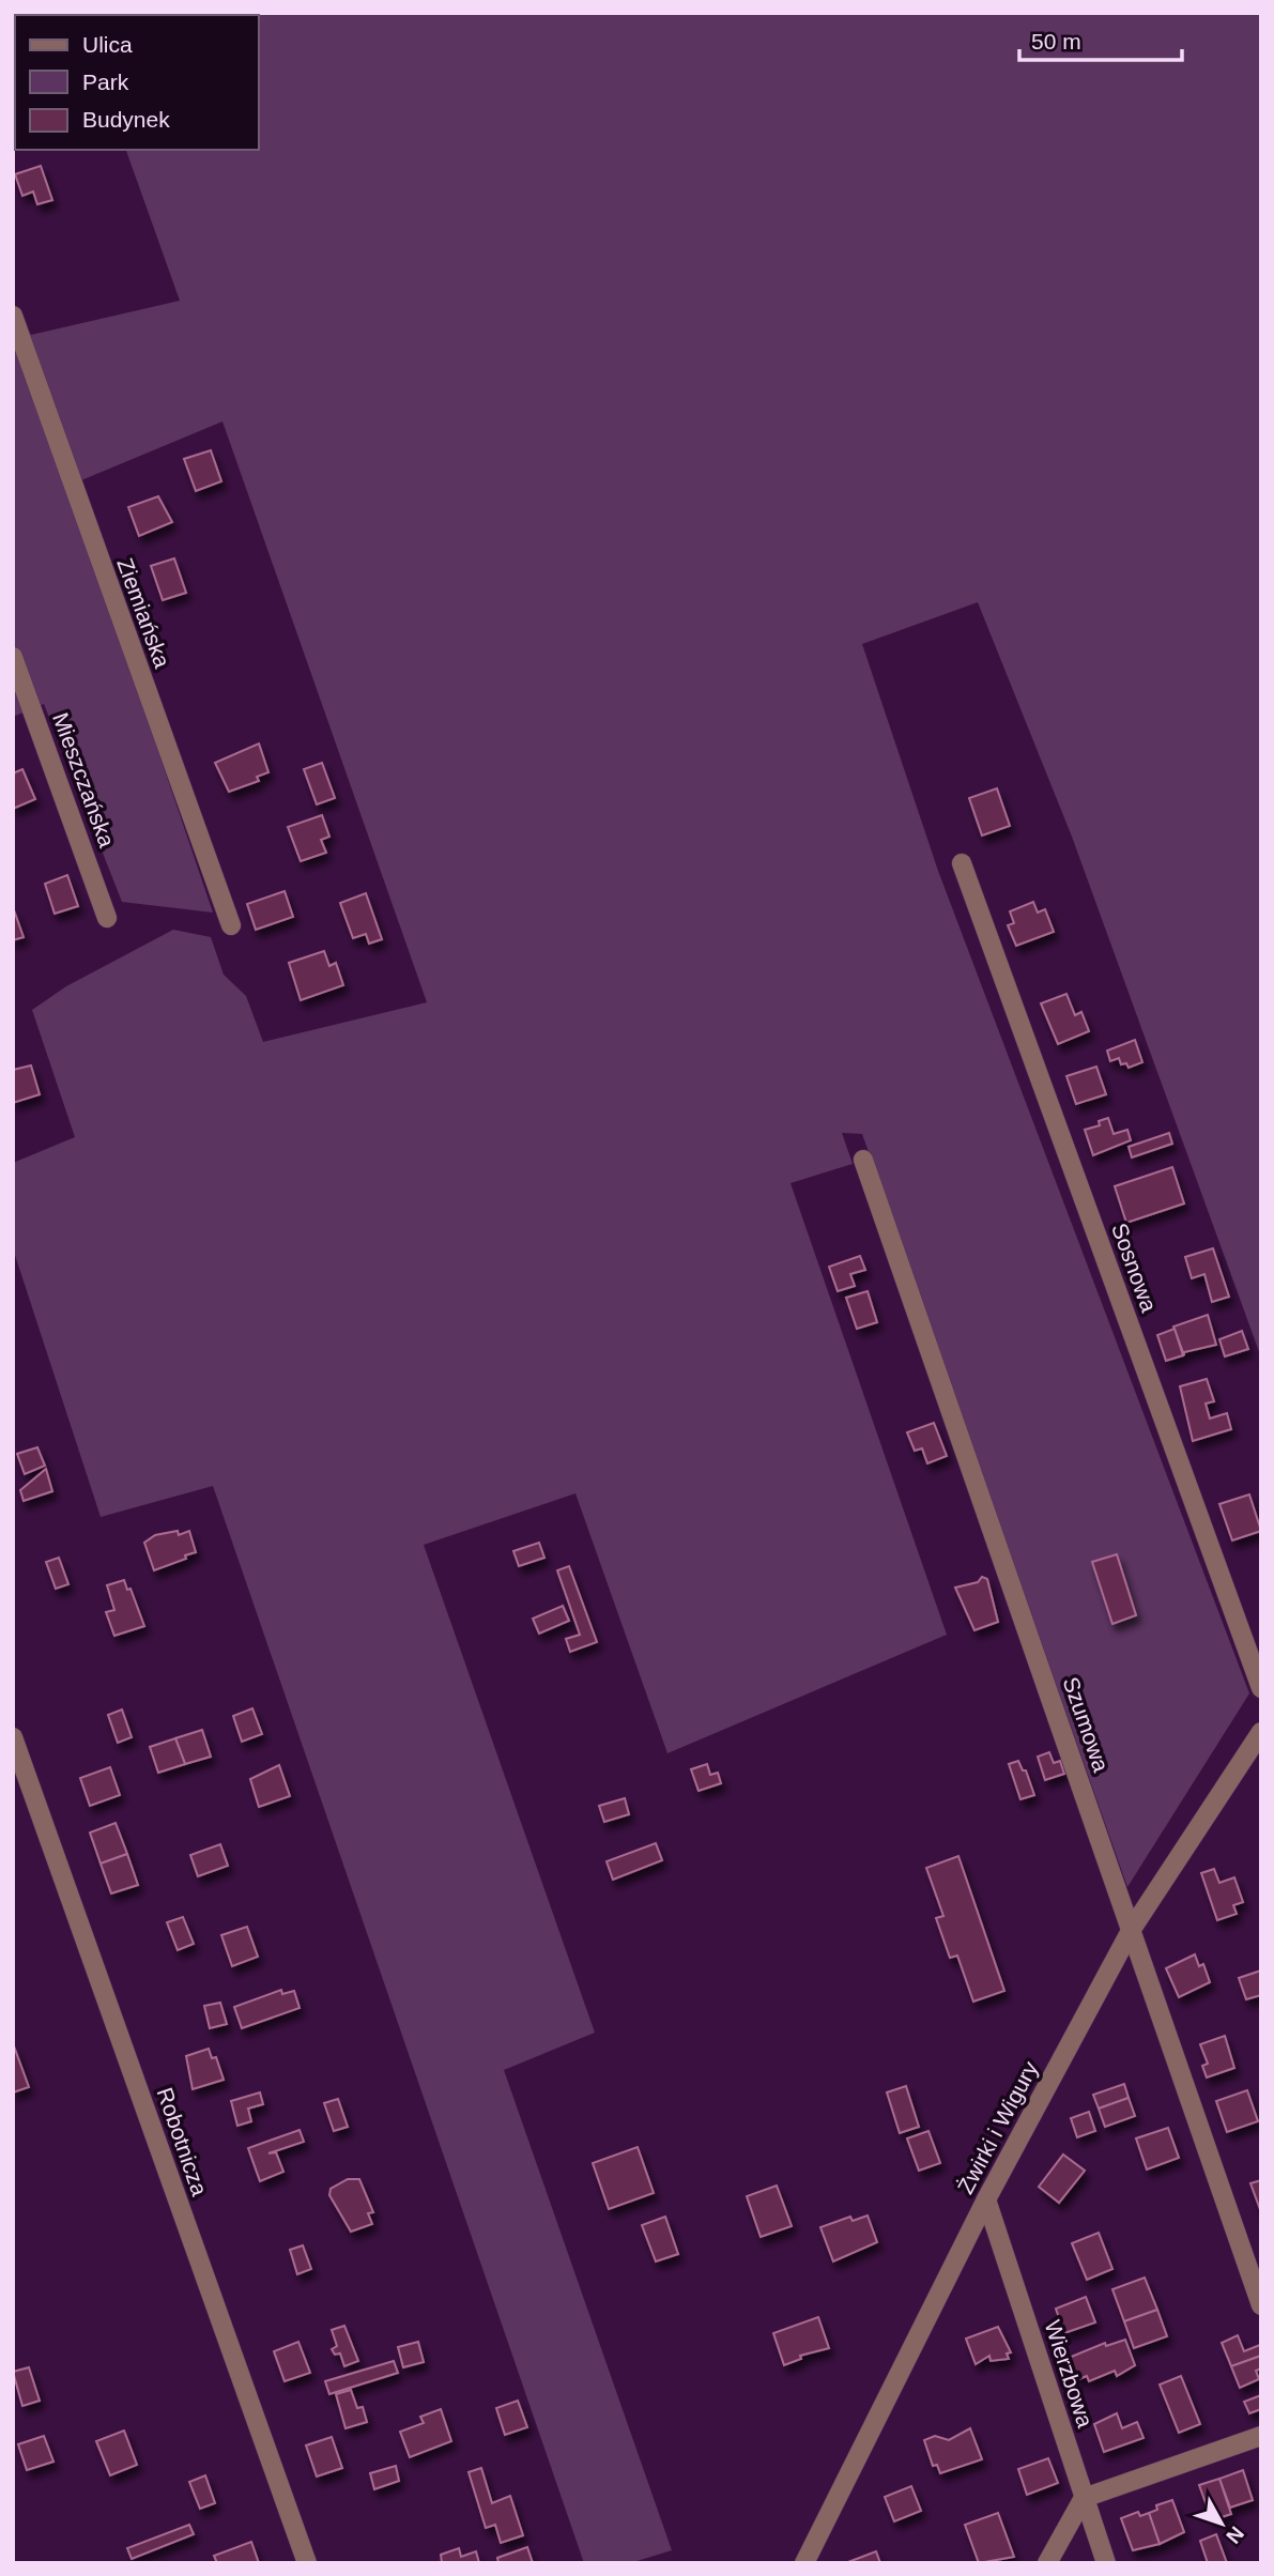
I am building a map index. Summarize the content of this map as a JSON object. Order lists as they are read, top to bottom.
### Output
{
  "streets": {
    "street": [
      "Ziemiańska",
      "Mieszczańska",
      "Sosnowa",
      "Szumowa",
      "Żwirki i Wigury",
      "Robotnicza",
      "Wierzbowa"
    ]
  },
  "crossings": [
    ["Szumowa", "Żwirki i Wigury"],
    ["Żwirki i Wigury", "Wierzbowa"]
  ],
  "legend": ["Ulica", "Park", "Budynek"],
  "scale_bar": "50 m",
  "north": "bottom right"
}
